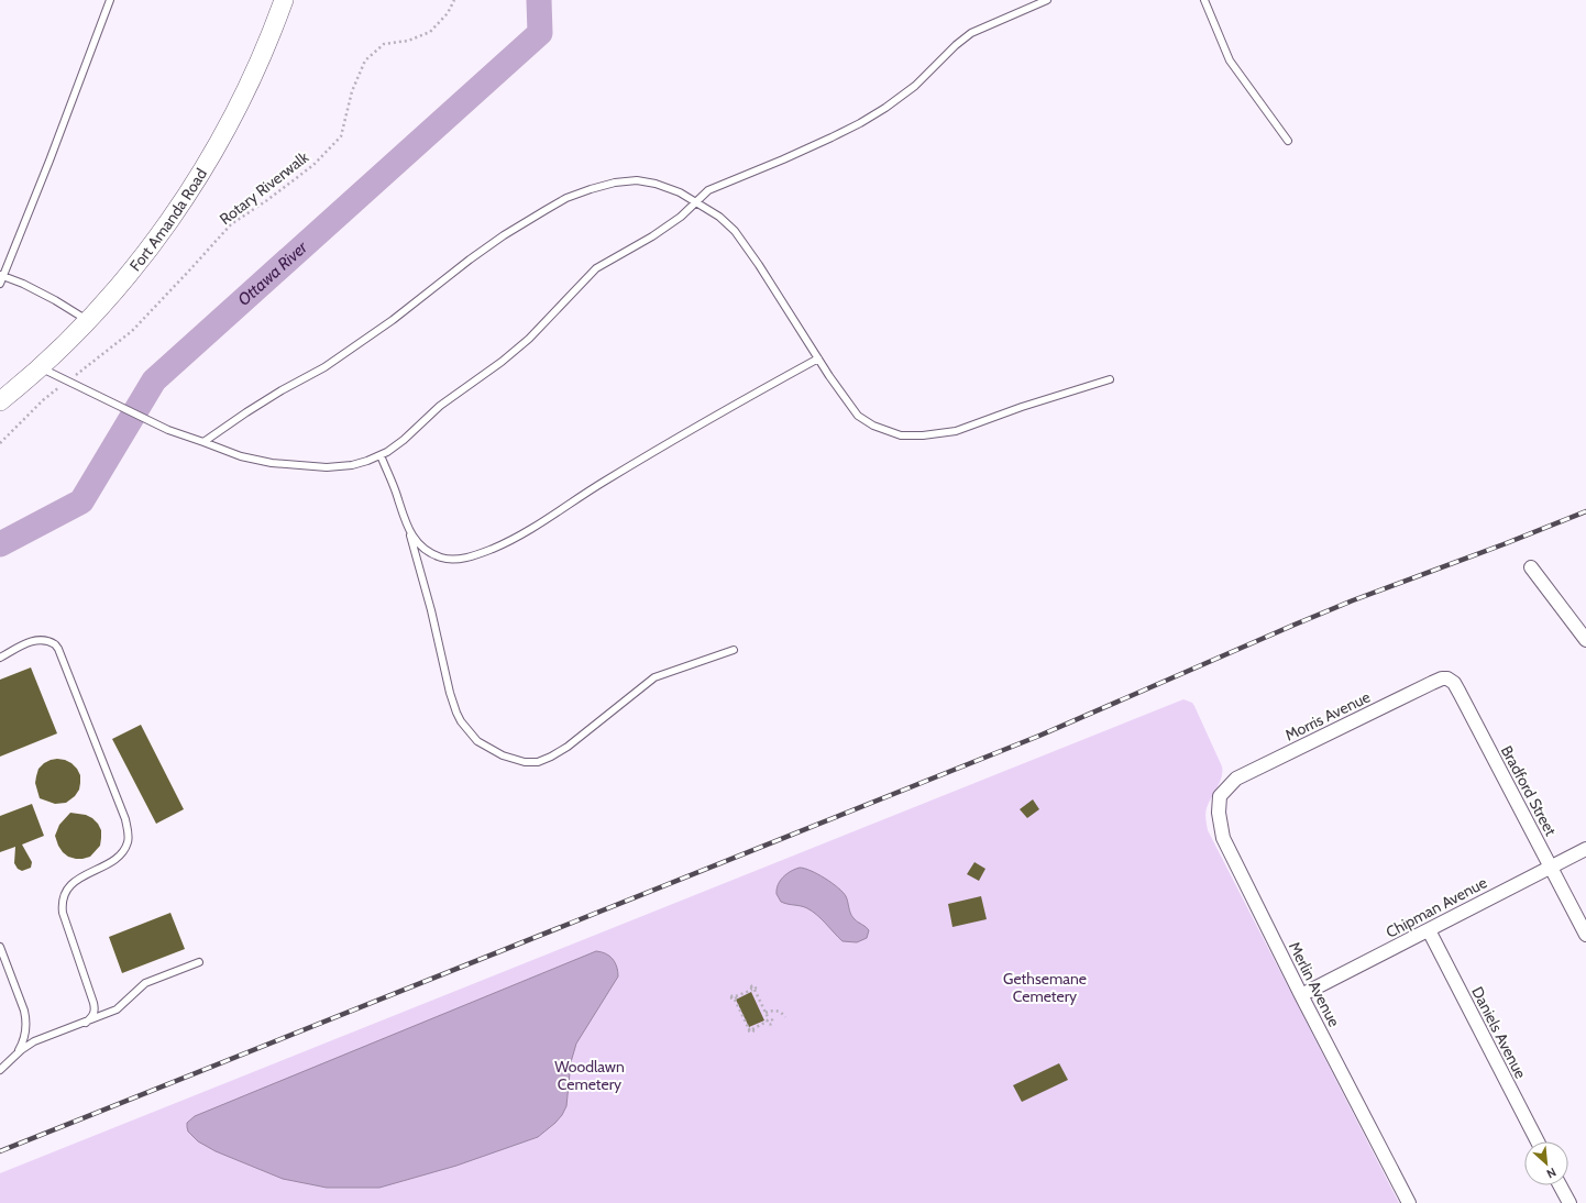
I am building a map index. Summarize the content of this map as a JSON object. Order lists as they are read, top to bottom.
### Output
{
  "streets": {
    "street": [
      "Fort Amanda Road",
      "Morris Avenue",
      "Bradford Street",
      "Chipman Avenue",
      "Merlin Avenue",
      "Daniels Avenue"
    ],
    "path": ["Rotary Riverwalk"]
  },
  "crossings": [
    ["Morris Avenue", "Bradford Street"],
    ["Morris Avenue", "Merlin Avenue"],
    ["Bradford Street", "Chipman Avenue"],
    ["Chipman Avenue", "Merlin Avenue"],
    ["Chipman Avenue", "Daniels Avenue"]
  ],
  "water": ["Ottawa River"],
  "parks": ["Gethsemane Cemetery", "Woodlawn Cemetery"],
  "north": "bottom right"
}
